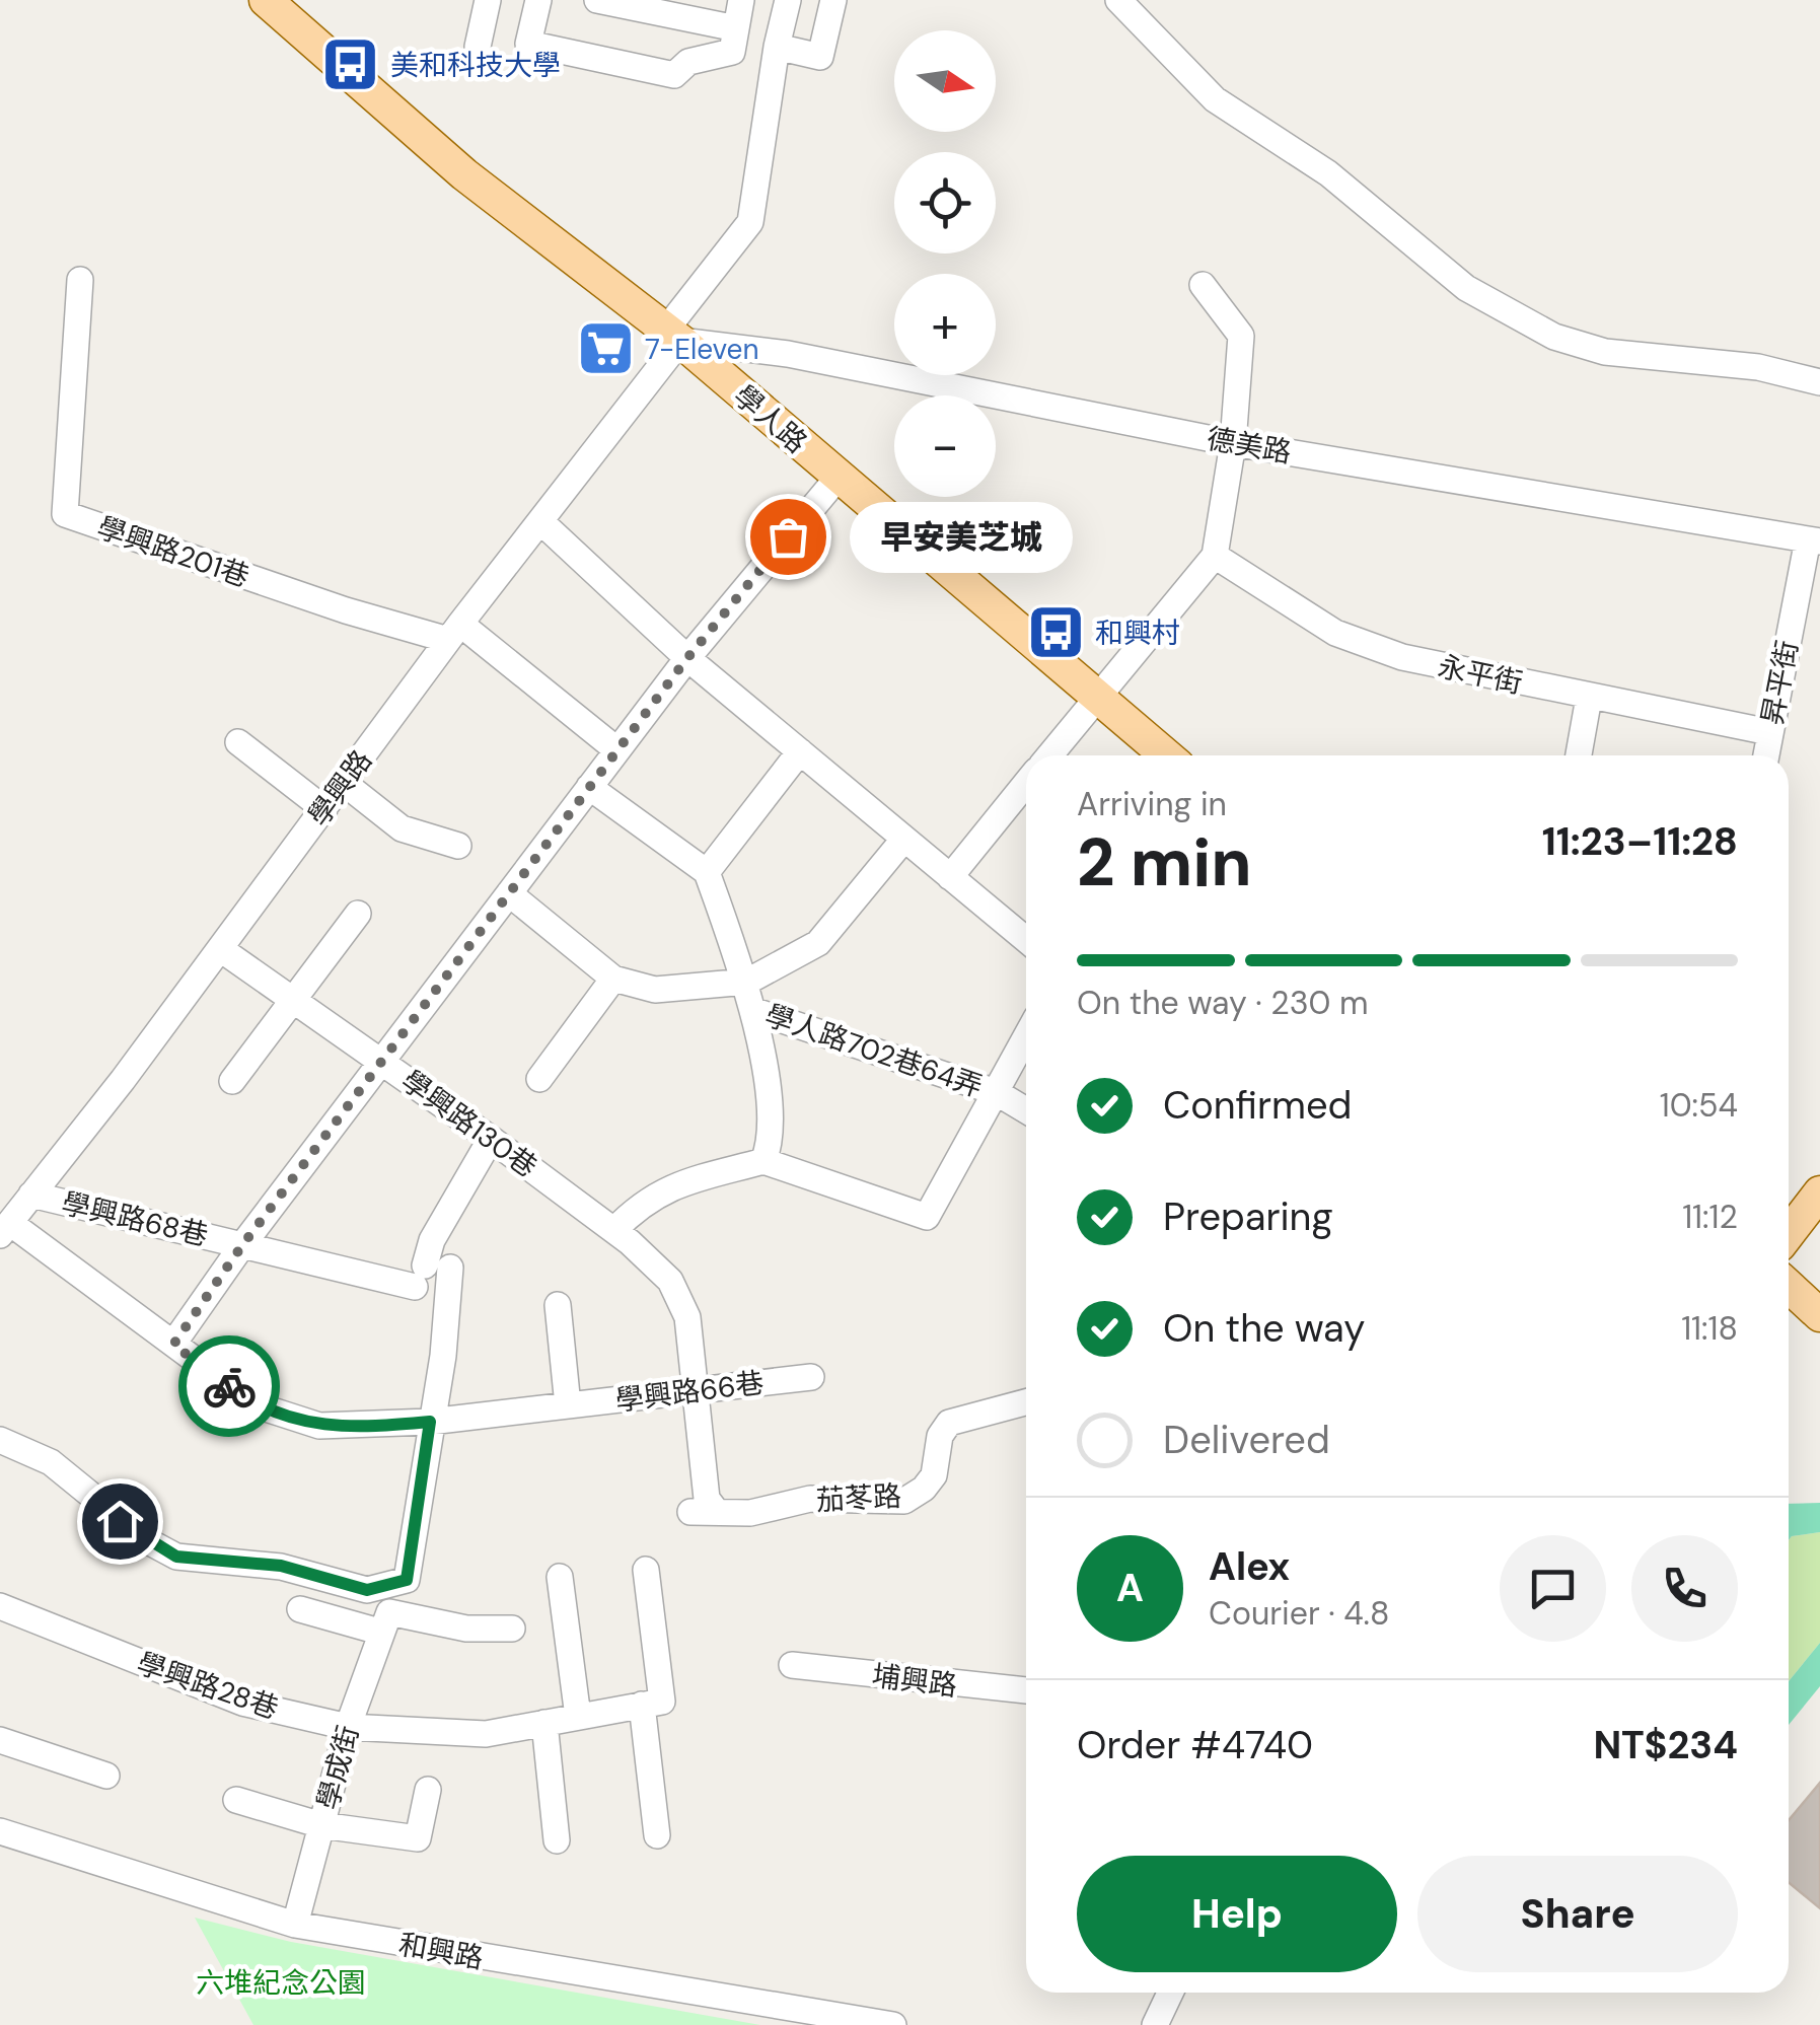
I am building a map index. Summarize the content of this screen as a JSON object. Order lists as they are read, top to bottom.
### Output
{
  "streets": {
    "main road": ["學人路"],
    "street": [
      "德美路",
      "學興路201巷",
      "永平街",
      "昇平街",
      "學興路",
      "學人路702巷64弄",
      "學興路130巷",
      "學興路68巷",
      "學興路66巷",
      "茄苳路",
      "埔興路",
      "學興路28巷",
      "學成街",
      "和興路"
    ]
  },
  "crossings": [
    ["學人路", "德美路"],
    ["學人路", "學興路"],
    ["德美路", "昇平街"],
    ["德美路", "學興路"],
    ["學興路201巷", "學興路"],
    ["永平街", "昇平街"],
    ["學興路", "學興路130巷"],
    ["學興路", "學興路68巷"],
    ["學興路", "學興路66巷"],
    ["學興路130巷", "學興路66巷"],
    ["學興路130巷", "茄苳路"],
    ["學興路28巷", "學成街"],
    ["學成街", "和興路"]
  ],
  "parks": ["六堆紀念公園"],
  "places": {
    "bus stop": ["美和科技大學", "和興村"],
    "supermarket": ["7-Eleven"],
    "other": ["早安美芝城"]
  },
  "north": "right",
  "page": {
    "map_buttons": ["+", "−"],
    "bubble": "早安美芝城",
    "heading": ["2 min", "Arriving in", "11:23–11:28"],
    "panel": [
      "Alex",
      "Courier · 4.8",
      "Order #4740",
      "NT$234"
    ],
    "bar": "On the way · 230 m",
    "list": [
      ["Confirmed", "10:54"],
      ["Preparing", "11:12"],
      ["On the way", "11:18"],
      "Delivered"
    ],
    "round": "A",
    "buttons": ["Help", "Share"]
  }
}
